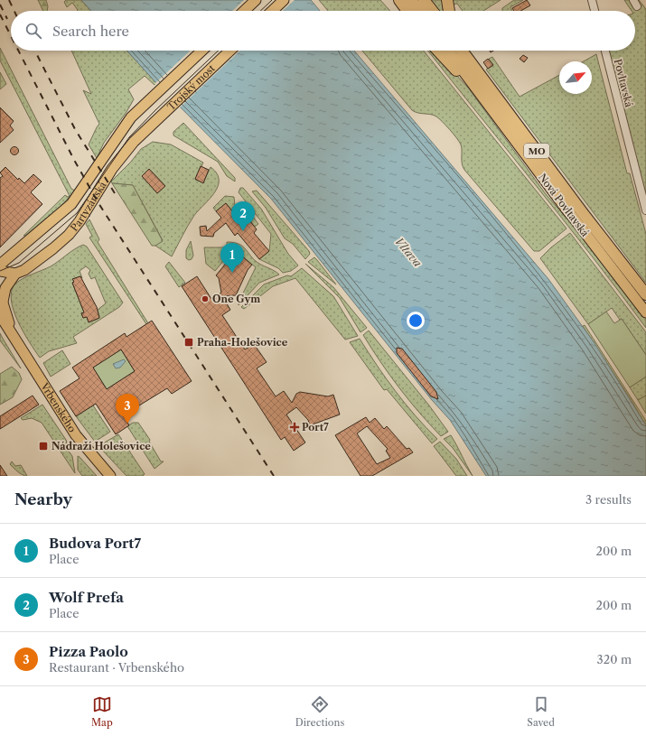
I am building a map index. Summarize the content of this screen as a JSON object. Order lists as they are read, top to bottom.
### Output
{
  "streets": {
    "highway": ["MO", "Nová Povltavská"],
    "main road": ["Trojský most", "Partyzánská", "Vrbenského"],
    "street": ["Povltavská"]
  },
  "crossings": [
    ["Trojský most", "Partyzánská"],
    ["Partyzánská", "Vrbenského"]
  ],
  "water": ["Vltava"],
  "places": {
    "other": ["One Gym"],
    "transit": ["Praha-Holešovice", "Nádraží Holešovice"],
    "health": ["Port7"]
  },
  "north": "top right",
  "page": {
    "search": "Search here",
    "pins": ["2", "1", "3"],
    "heading": ["Nearby", "3 results"],
    "list": [
      {
        "mark": "1",
        "name": "Budova Port7",
        "note": "Place",
        "value": "200 m"
      },
      {
        "mark": "2",
        "name": "Wolf Prefa",
        "note": "Place",
        "value": "200 m"
      },
      {
        "mark": "3",
        "name": "Pizza Paolo",
        "note": "Restaurant · Vrbenského",
        "value": "320 m"
      }
    ],
    "nav": ["Map", "Directions", "Saved"]
  }
}
